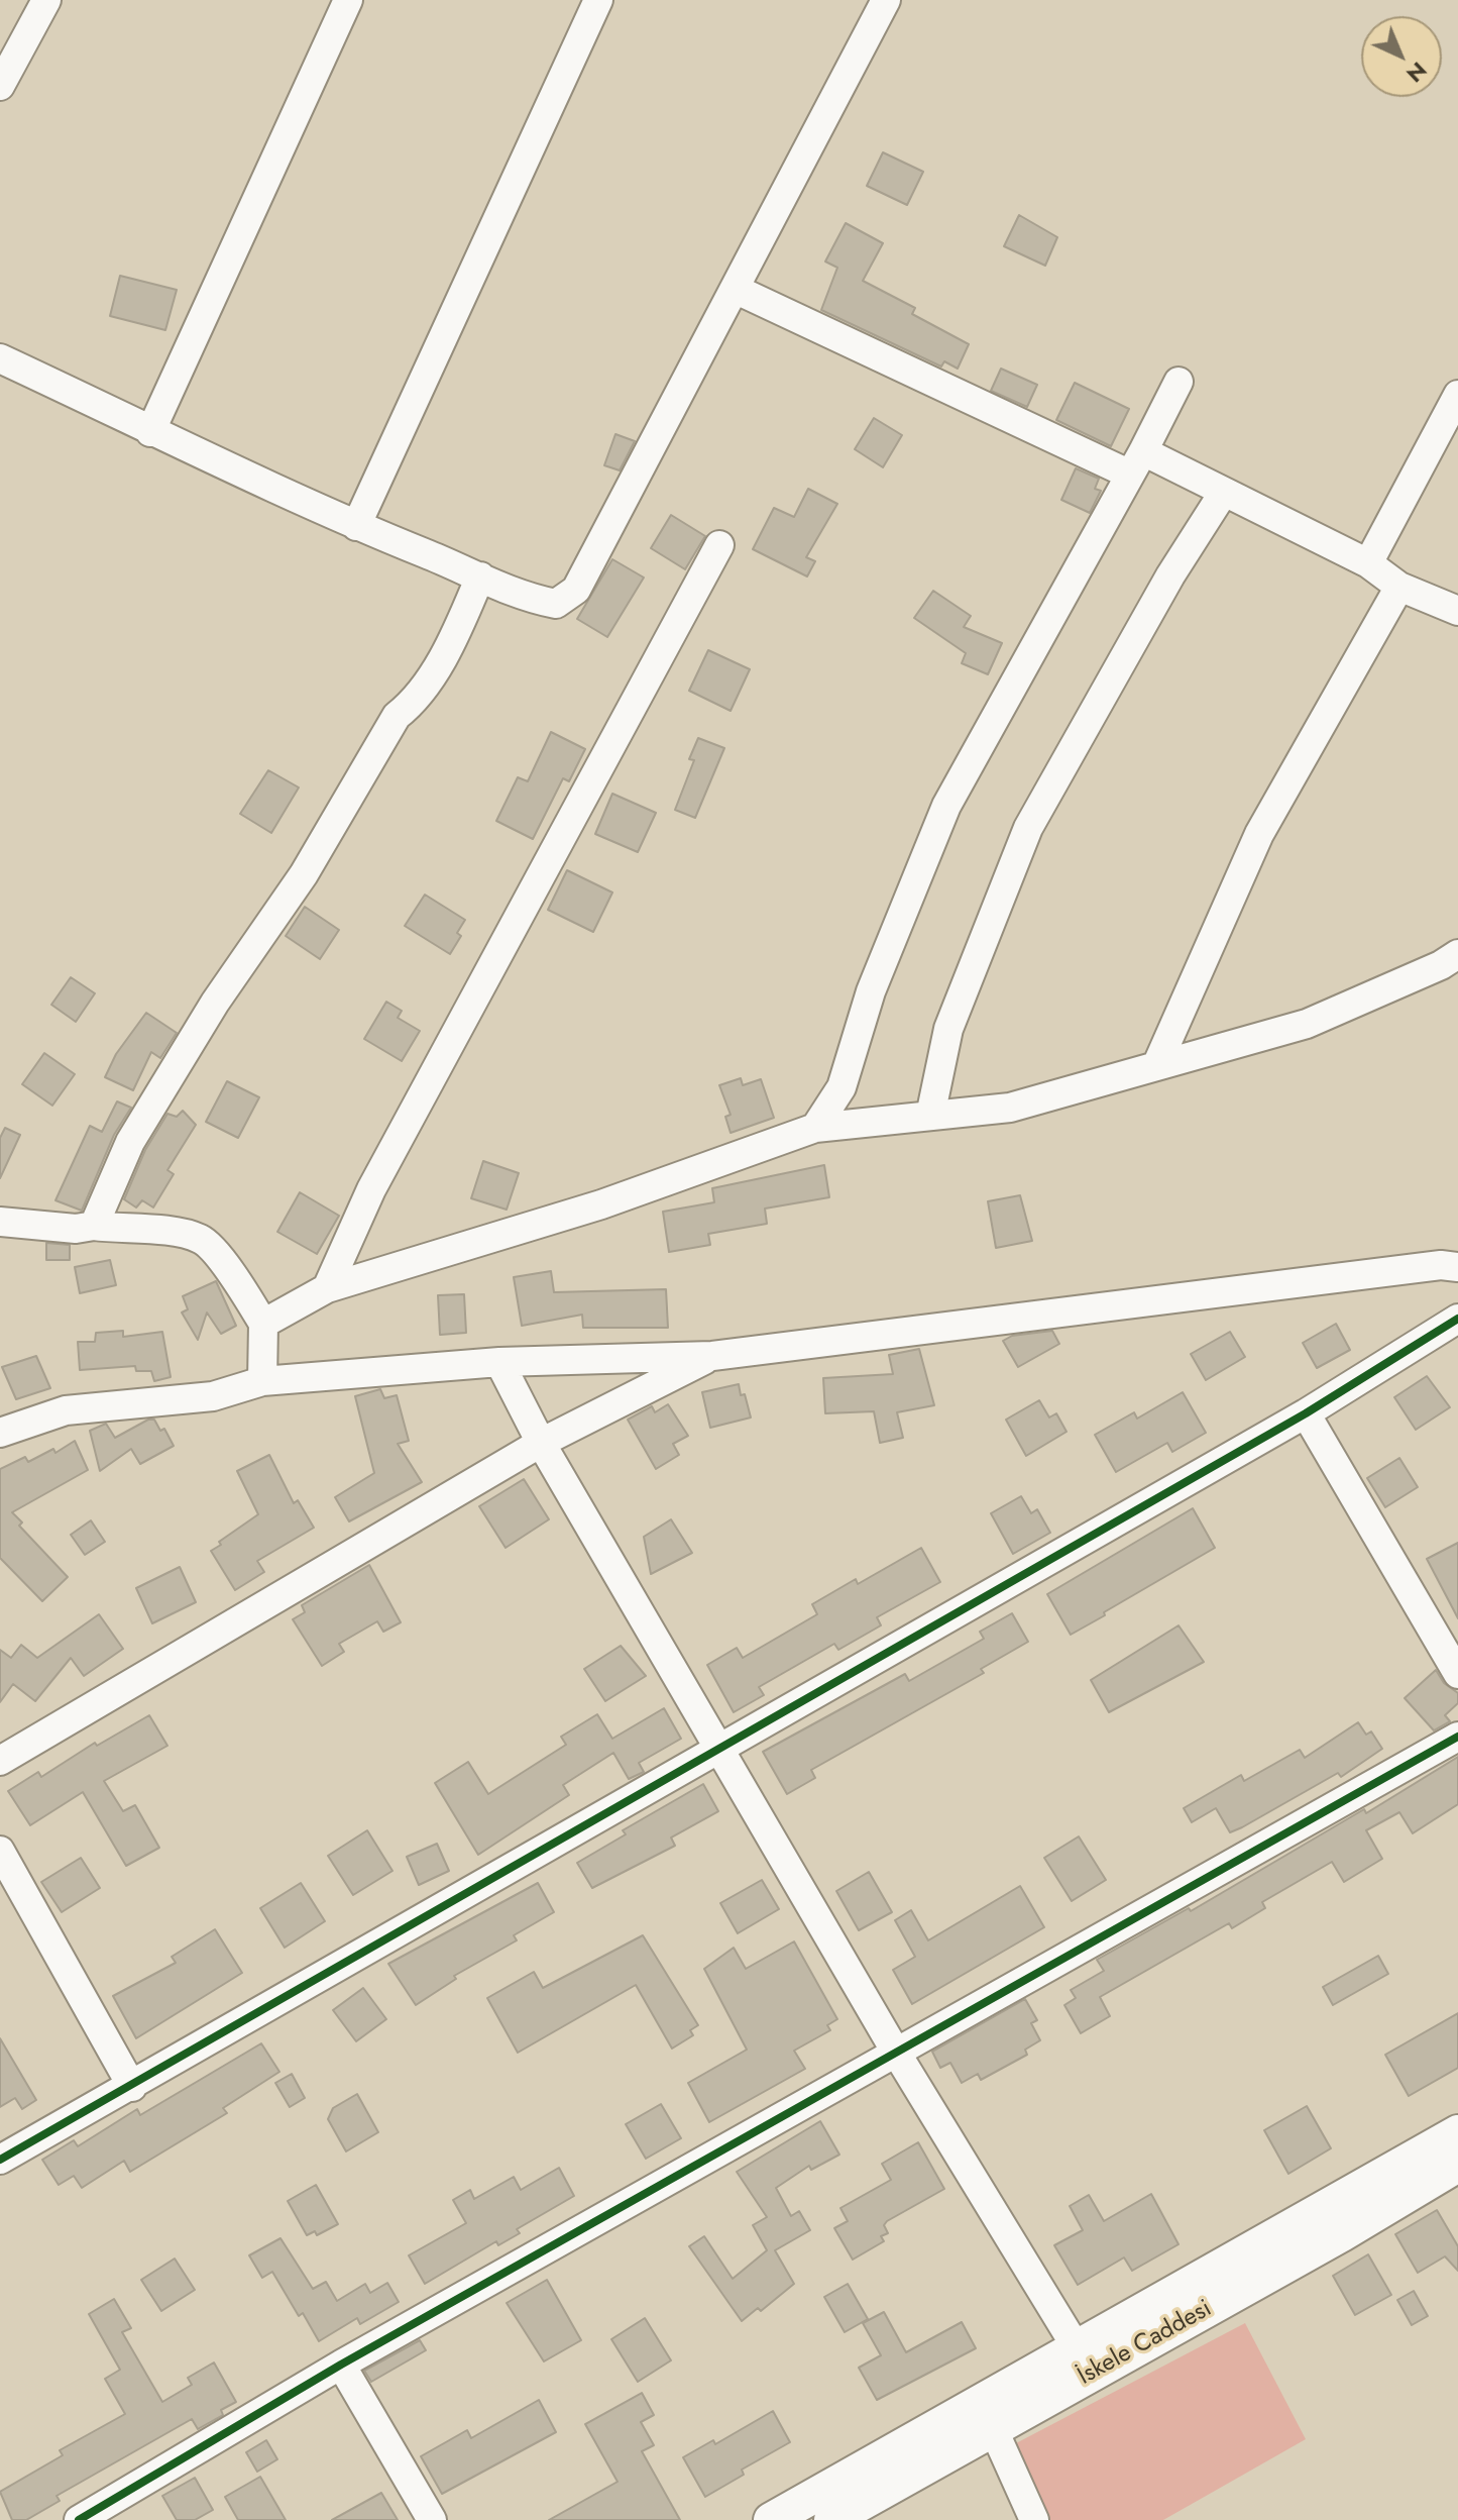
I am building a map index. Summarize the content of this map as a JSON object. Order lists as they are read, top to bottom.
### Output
{
  "streets": {
    "main road": ["İskele Caddesi"]
  },
  "north": "bottom right"
}
